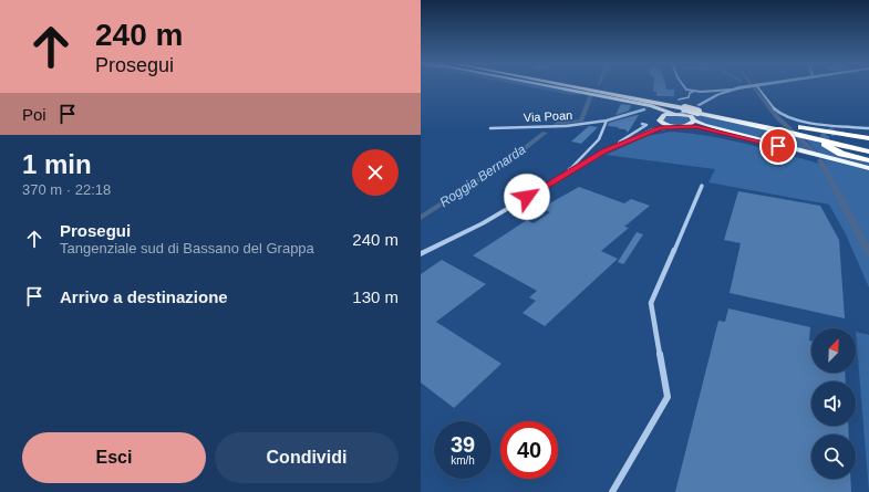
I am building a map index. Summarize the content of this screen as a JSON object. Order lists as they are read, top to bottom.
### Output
{
  "streets": {
    "street": ["Via Poan"]
  },
  "water": ["Roggia Bernarda"],
  "north": "top right",
  "page": {
    "turn": ["240 m", "Prosegui"],
    "then": "Poi",
    "heading": ["1 min", "370 m · 22:18"],
    "list": [
      {
        "name": "Prosegui",
        "note": "Tangenziale sud di Bassano del Grappa",
        "value": "240 m"
      },
      {
        "name": "Arrivo a destinazione",
        "value": "130 m"
      }
    ],
    "speed": "39 km/h",
    "limit": "40",
    "buttons": ["Esci", "Condividi"]
  }
}
